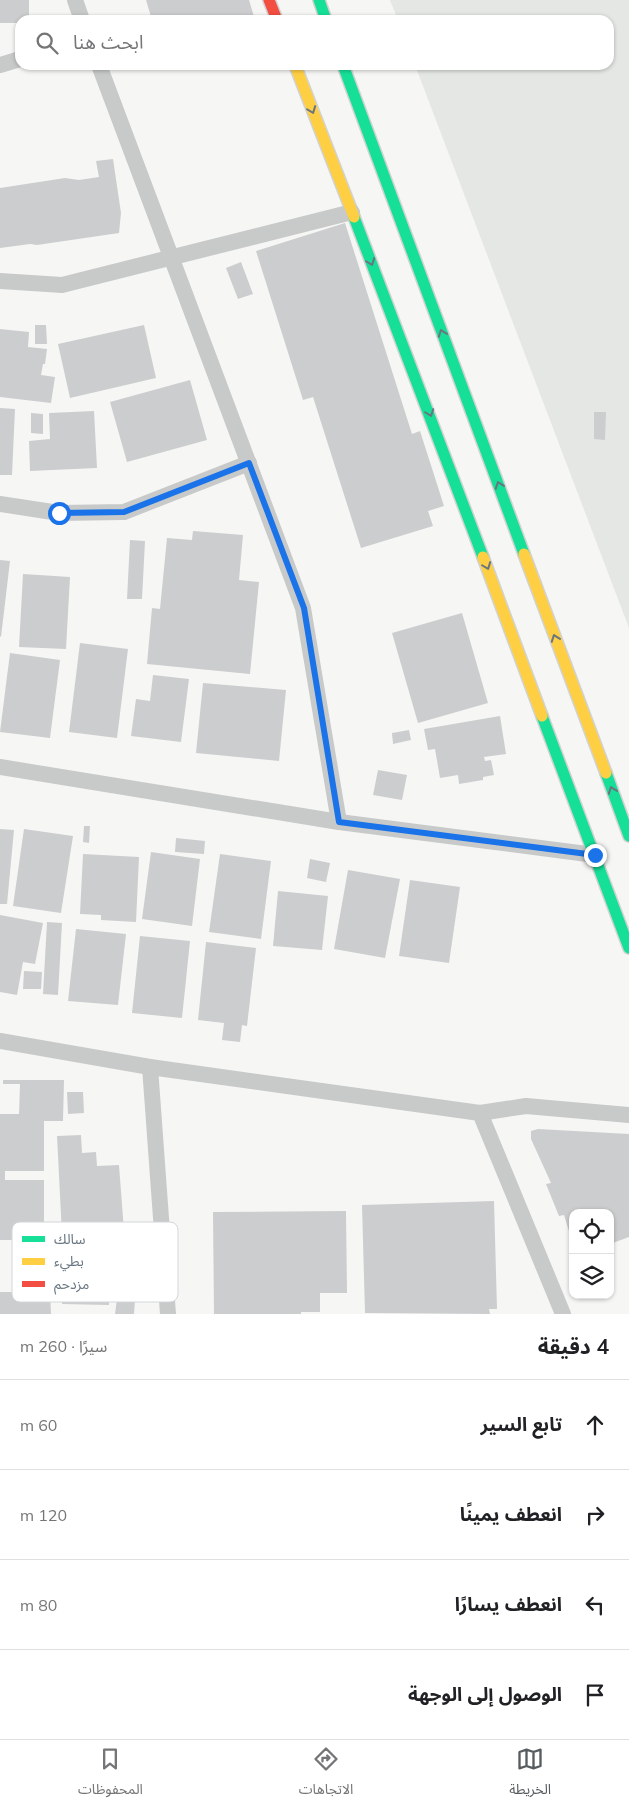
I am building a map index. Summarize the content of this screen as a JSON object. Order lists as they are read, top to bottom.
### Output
{
  "legend": ["سالك", "بطيء", "مزدحم"],
  "page": {
    "search": "ابحث هنا",
    "heading": ["4 دقيقة", "سيرًا · 260 m"],
    "list": [
      ["تابع السير", "60 m"],
      ["انعطف يمينًا", "120 m"],
      ["انعطف يسارًا", "80 m"],
      "الوصول إلى الوجهة"
    ],
    "nav": ["الخريطة", "الاتجاهات", "المحفوظات"]
  }
}
